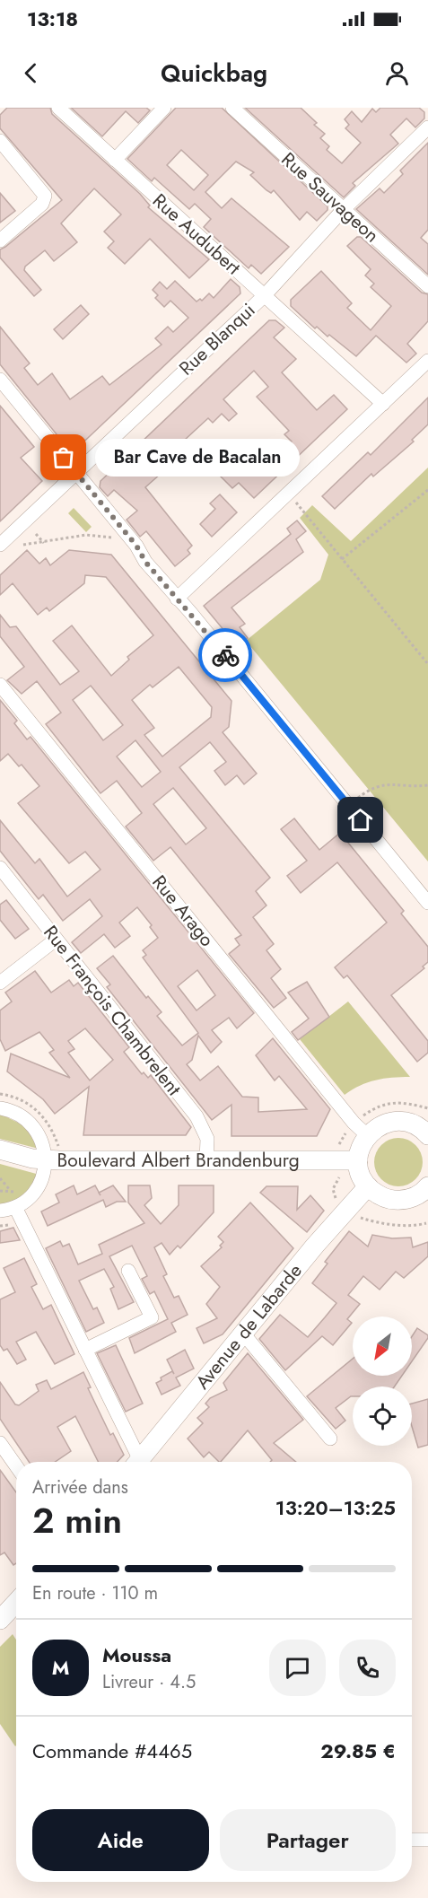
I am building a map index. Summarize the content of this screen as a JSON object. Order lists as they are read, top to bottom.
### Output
{
  "streets": {
    "main road": ["Boulevard Albert Brandenburg", "Avenue de Labarde"],
    "street": [
      "Rue Sauvageon",
      "Rue Audubert",
      "Rue Blanqui",
      "Rue Arago",
      "Rue François Chambrelent"
    ]
  },
  "crossings": [
    ["Rue Sauvageon", "Rue Blanqui"],
    ["Rue Audubert", "Rue Blanqui"],
    ["Rue François Chambrelent", "Boulevard Albert Brandenburg"]
  ],
  "places": ["Bar Cave de Bacalan"],
  "north": "bottom left",
  "page": {
    "status": "13:18",
    "header": "Quickbag",
    "bubble": "Bar Cave de Bacalan",
    "heading": ["2 min", "Arrivée dans", "13:20–13:25"],
    "panel": [
      "Moussa",
      "Livreur · 4.5",
      "Commande #4465",
      "29.85 €"
    ],
    "bar": "En route · 110 m",
    "round": "M",
    "buttons": ["Aide", "Partager"]
  }
}
